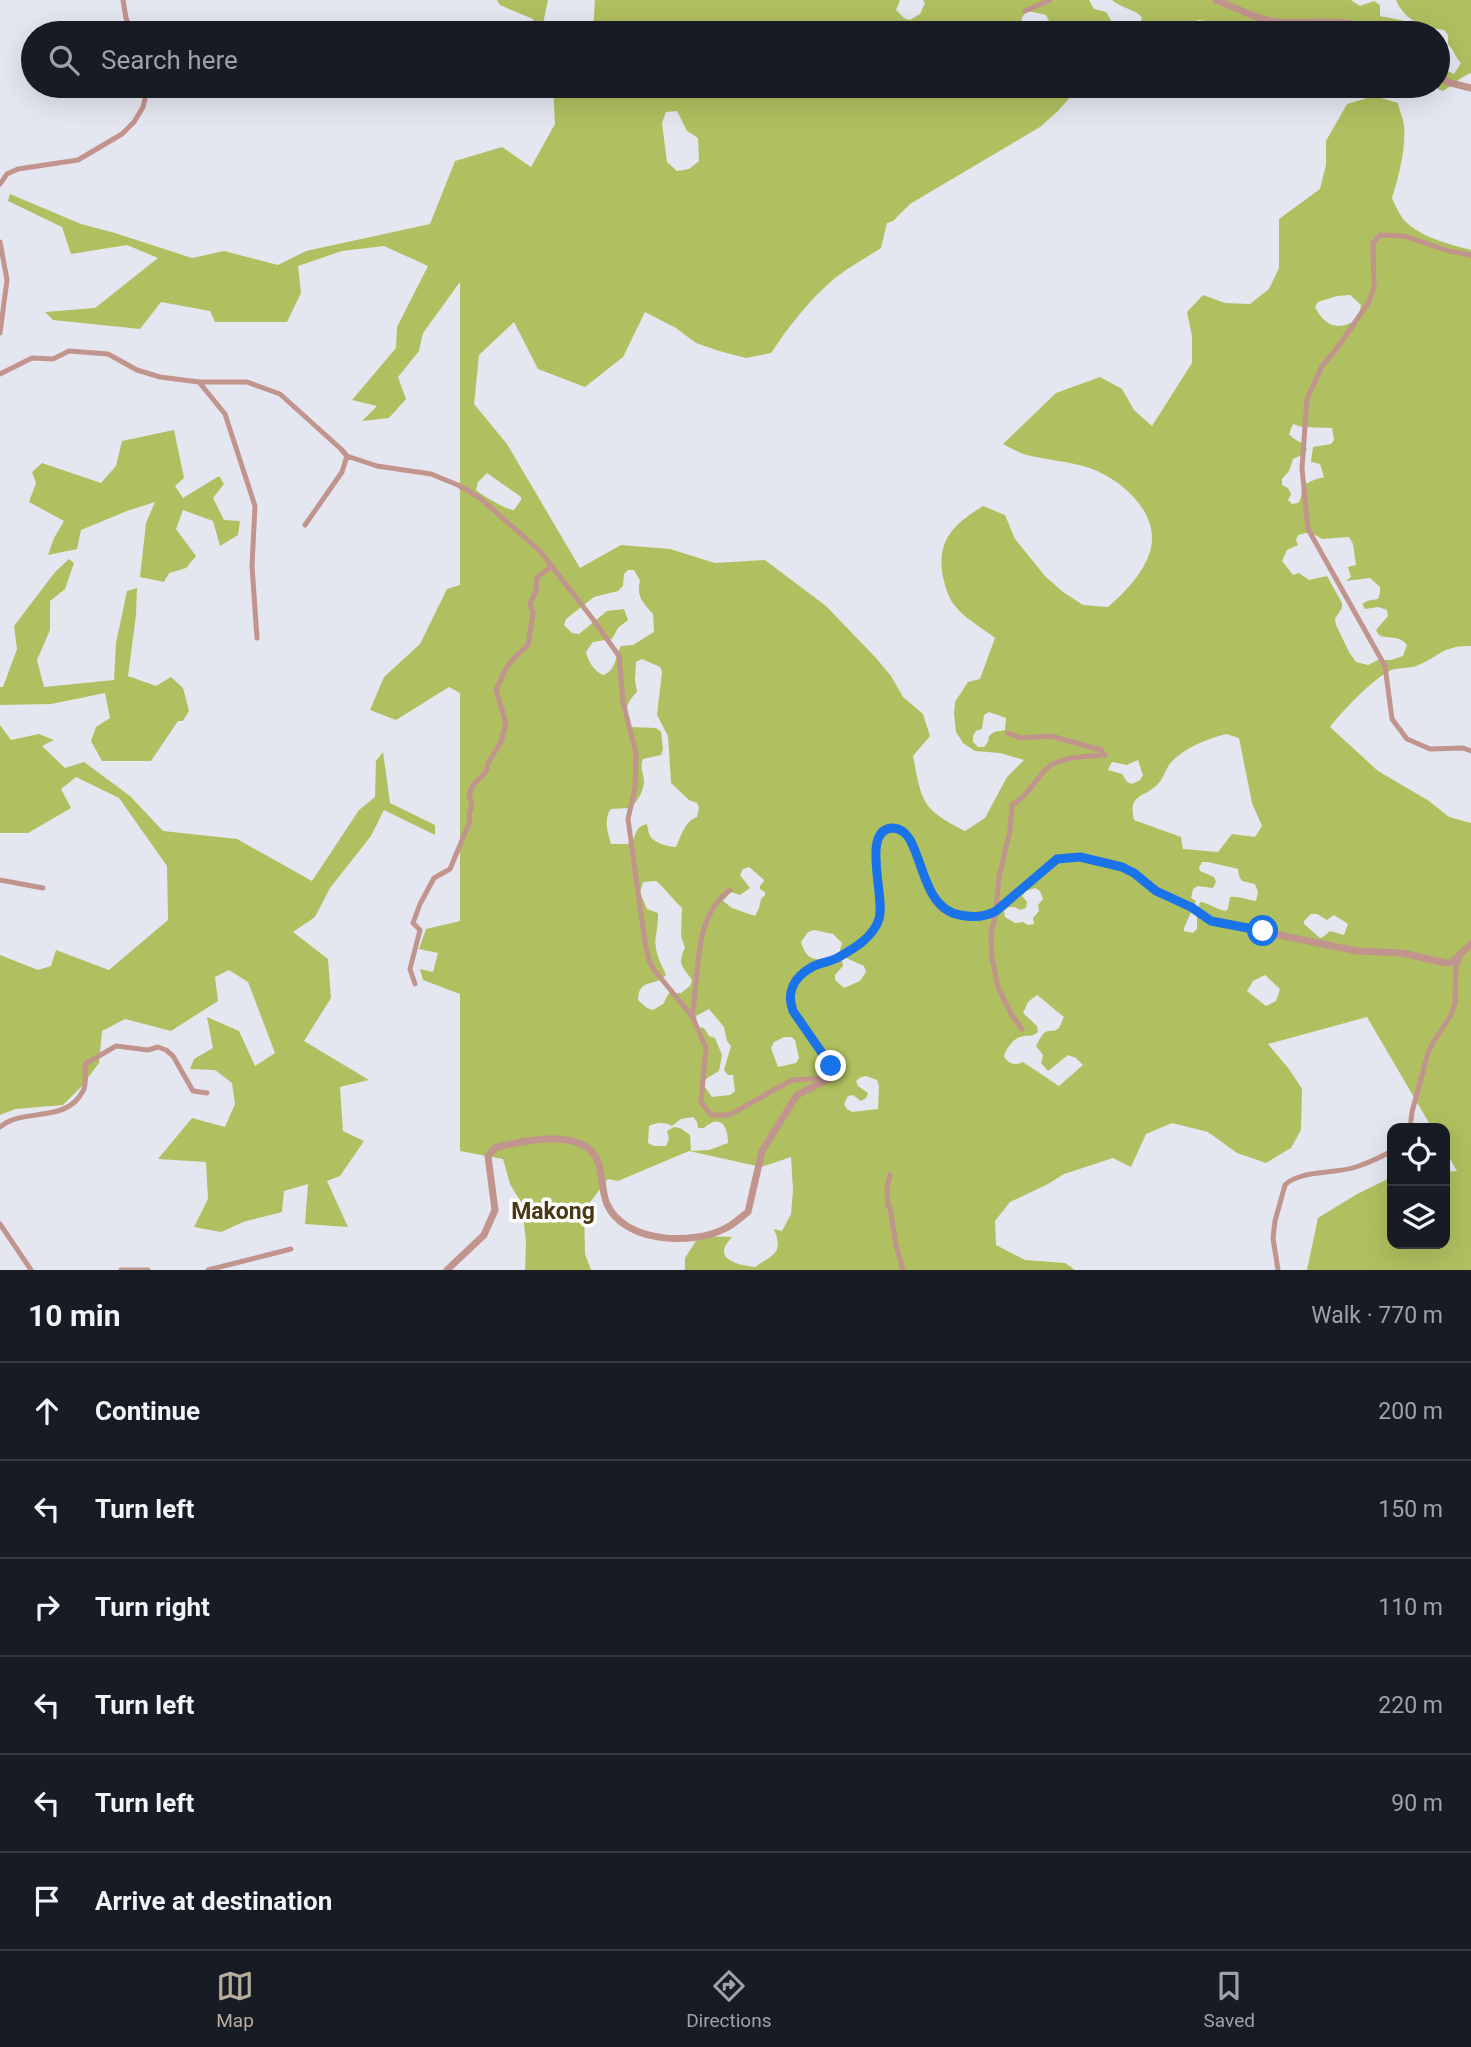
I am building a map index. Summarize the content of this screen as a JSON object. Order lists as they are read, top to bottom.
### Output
{
  "districts": ["Makong"],
  "page": {
    "search": "Search here",
    "heading": ["10 min", "Walk · 770 m"],
    "list": [
      ["Continue", "200 m"],
      ["Turn left", "150 m"],
      ["Turn right", "110 m"],
      ["Turn left", "220 m"],
      ["Turn left", "90 m"],
      "Arrive at destination"
    ],
    "nav": ["Map", "Directions", "Saved"]
  }
}
